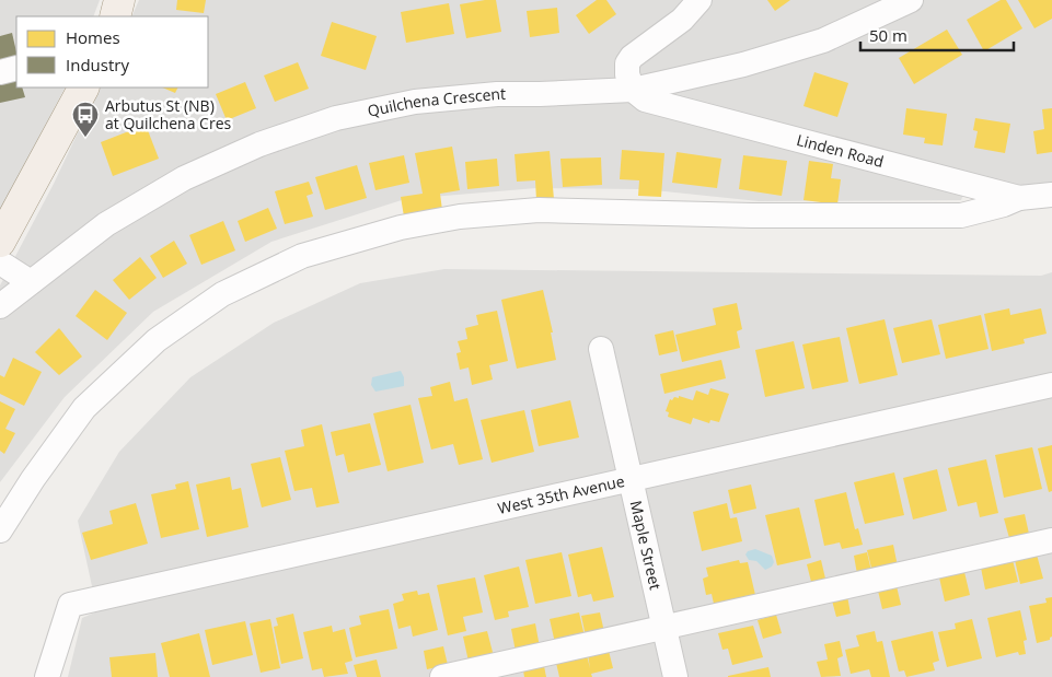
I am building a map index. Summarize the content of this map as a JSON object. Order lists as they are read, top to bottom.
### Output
{
  "streets": {
    "street": [
      "Quilchena Crescent",
      "Linden Road",
      "West 35th Avenue",
      "Maple Street"
    ]
  },
  "crossings": [
    ["Quilchena Crescent", "Linden Road"],
    ["West 35th Avenue", "Maple Street"]
  ],
  "places": {
    "bus stop": ["Arbutus St (NB) at Quilchena Cres"]
  },
  "legend": ["Homes", "Industry"],
  "scale_bar": "50 m"
}
